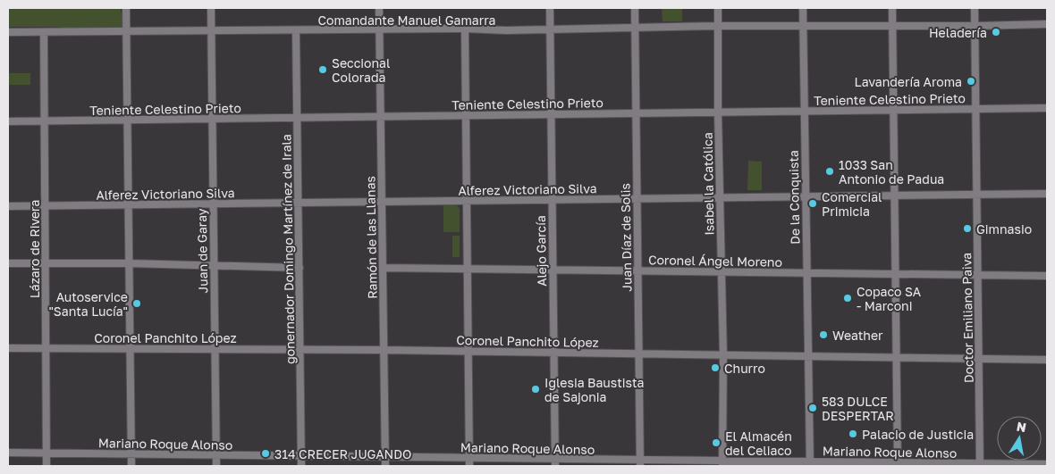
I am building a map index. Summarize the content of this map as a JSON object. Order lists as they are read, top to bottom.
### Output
{
  "streets": {
    "street": [
      "Comandante Manuel Gamarra",
      "Teniente Celestino Prieto",
      "Isabel la Católica",
      "Alferez Victoriano Silva",
      "De la Conquista",
      "Ramón de las Llanas",
      "Juan Díaz de Solis",
      "Lázaro de Rivera",
      "gonernador Domingo Martínez de Irala",
      "Juan de Garay",
      "Alejo García",
      "Coronel Ángel Moreno",
      "Doctor Emiliano Paiva",
      "Coronel Panchito López",
      "Mariano Roque Alonso"
    ]
  },
  "crossings": [
    ["Comandante Manuel Gamarra", "Isabel la Católica"],
    ["Comandante Manuel Gamarra", "De la Conquista"],
    ["Comandante Manuel Gamarra", "Ramón de las Llanas"],
    ["Comandante Manuel Gamarra", "Juan Díaz de Solis"],
    ["Comandante Manuel Gamarra", "Lázaro de Rivera"],
    ["Comandante Manuel Gamarra", "gonernador Domingo Martínez de Irala"],
    ["Comandante Manuel Gamarra", "Juan de Garay"],
    ["Comandante Manuel Gamarra", "Alejo García"],
    ["Comandante Manuel Gamarra", "Doctor Emiliano Paiva"],
    ["Teniente Celestino Prieto", "Isabel la Católica"],
    ["Teniente Celestino Prieto", "De la Conquista"],
    ["Teniente Celestino Prieto", "Ramón de las Llanas"],
    ["Teniente Celestino Prieto", "Juan Díaz de Solis"],
    ["Teniente Celestino Prieto", "Lázaro de Rivera"],
    ["Teniente Celestino Prieto", "gonernador Domingo Martínez de Irala"],
    ["Teniente Celestino Prieto", "Juan de Garay"],
    ["Teniente Celestino Prieto", "Alejo García"],
    ["Teniente Celestino Prieto", "Doctor Emiliano Paiva"],
    ["Isabel la Católica", "Alferez Victoriano Silva"],
    ["Isabel la Católica", "Coronel Ángel Moreno"],
    ["Isabel la Católica", "Coronel Panchito López"],
    ["Isabel la Católica", "Mariano Roque Alonso"],
    ["Alferez Victoriano Silva", "De la Conquista"],
    ["Alferez Victoriano Silva", "Ramón de las Llanas"],
    ["Alferez Victoriano Silva", "Juan Díaz de Solis"],
    ["Alferez Victoriano Silva", "Lázaro de Rivera"],
    ["Alferez Victoriano Silva", "gonernador Domingo Martínez de Irala"],
    ["Alferez Victoriano Silva", "Juan de Garay"],
    ["Alferez Victoriano Silva", "Alejo García"],
    ["Alferez Victoriano Silva", "Doctor Emiliano Paiva"],
    ["De la Conquista", "Coronel Ángel Moreno"],
    ["De la Conquista", "Coronel Panchito López"],
    ["De la Conquista", "Mariano Roque Alonso"],
    ["Ramón de las Llanas", "Coronel Ángel Moreno"],
    ["Ramón de las Llanas", "Coronel Panchito López"],
    ["Ramón de las Llanas", "Mariano Roque Alonso"],
    ["Juan Díaz de Solis", "Coronel Ángel Moreno"],
    ["Juan Díaz de Solis", "Coronel Panchito López"],
    ["Juan Díaz de Solis", "Mariano Roque Alonso"],
    ["Lázaro de Rivera", "Coronel Panchito López"],
    ["Lázaro de Rivera", "Mariano Roque Alonso"],
    ["gonernador Domingo Martínez de Irala", "Coronel Panchito López"],
    ["gonernador Domingo Martínez de Irala", "Mariano Roque Alonso"],
    ["Juan de Garay", "Coronel Panchito López"],
    ["Juan de Garay", "Mariano Roque Alonso"],
    ["Alejo García", "Coronel Ángel Moreno"],
    ["Alejo García", "Coronel Panchito López"],
    ["Alejo García", "Mariano Roque Alonso"],
    ["Coronel Ángel Moreno", "Doctor Emiliano Paiva"],
    ["Doctor Emiliano Paiva", "Coronel Panchito López"],
    ["Doctor Emiliano Paiva", "Mariano Roque Alonso"]
  ],
  "places": [
    "Heladería",
    "Seccional Colorada",
    "Lavandería Aroma",
    "1033 San Antonio de Padua",
    "Comercial Primicia",
    "Gimnasio",
    "Copaco SA - Marconi",
    "Autoservice \"Santa Lucía\"",
    "Weather",
    "Churro",
    "Iglesia Baustista de Sajonia",
    "583 DULCE DESPERTAR",
    "Palacio de Justicia",
    "El Almacén del Celiaco",
    "314 CRECER JUGANDO"
  ],
  "north": "top"
}
